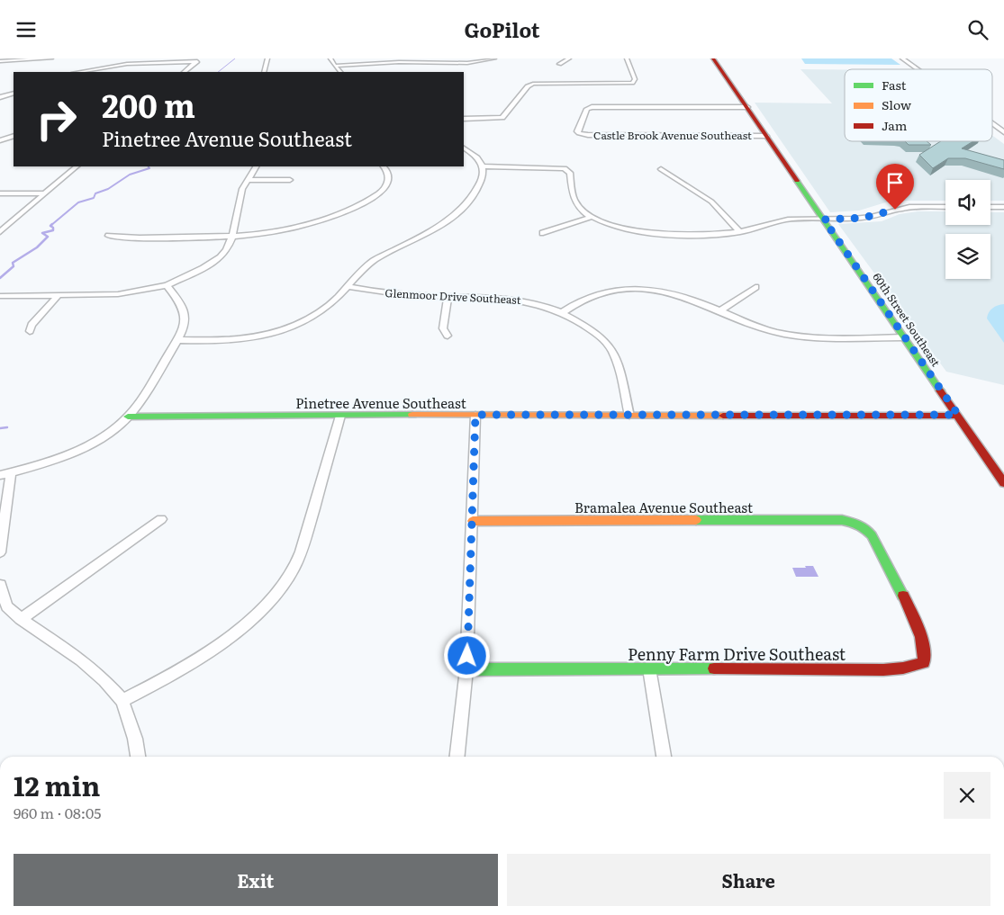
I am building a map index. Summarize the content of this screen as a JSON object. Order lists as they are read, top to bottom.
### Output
{
  "streets": {
    "street": [
      "Castle Brook Avenue Southeast",
      "Glenmoor Drive Southeast",
      "60th Street Southeast",
      "Pinetree Avenue Southeast",
      "Bramalea Avenue Southeast",
      "Penny Farm Drive Southeast"
    ]
  },
  "crossings": [
    ["Castle Brook Avenue Southeast", "60th Street Southeast"],
    ["Glenmoor Drive Southeast", "Pinetree Avenue Southeast"],
    ["60th Street Southeast", "Pinetree Avenue Southeast"],
    ["Bramalea Avenue Southeast", "Penny Farm Drive Southeast"]
  ],
  "legend": ["Fast", "Slow", "Jam"],
  "page": {
    "header": "GoPilot",
    "turn": ["200 m", "Pinetree Avenue Southeast"],
    "heading": ["12 min", "960 m · 08:05"],
    "buttons": ["Exit", "Share"]
  }
}
